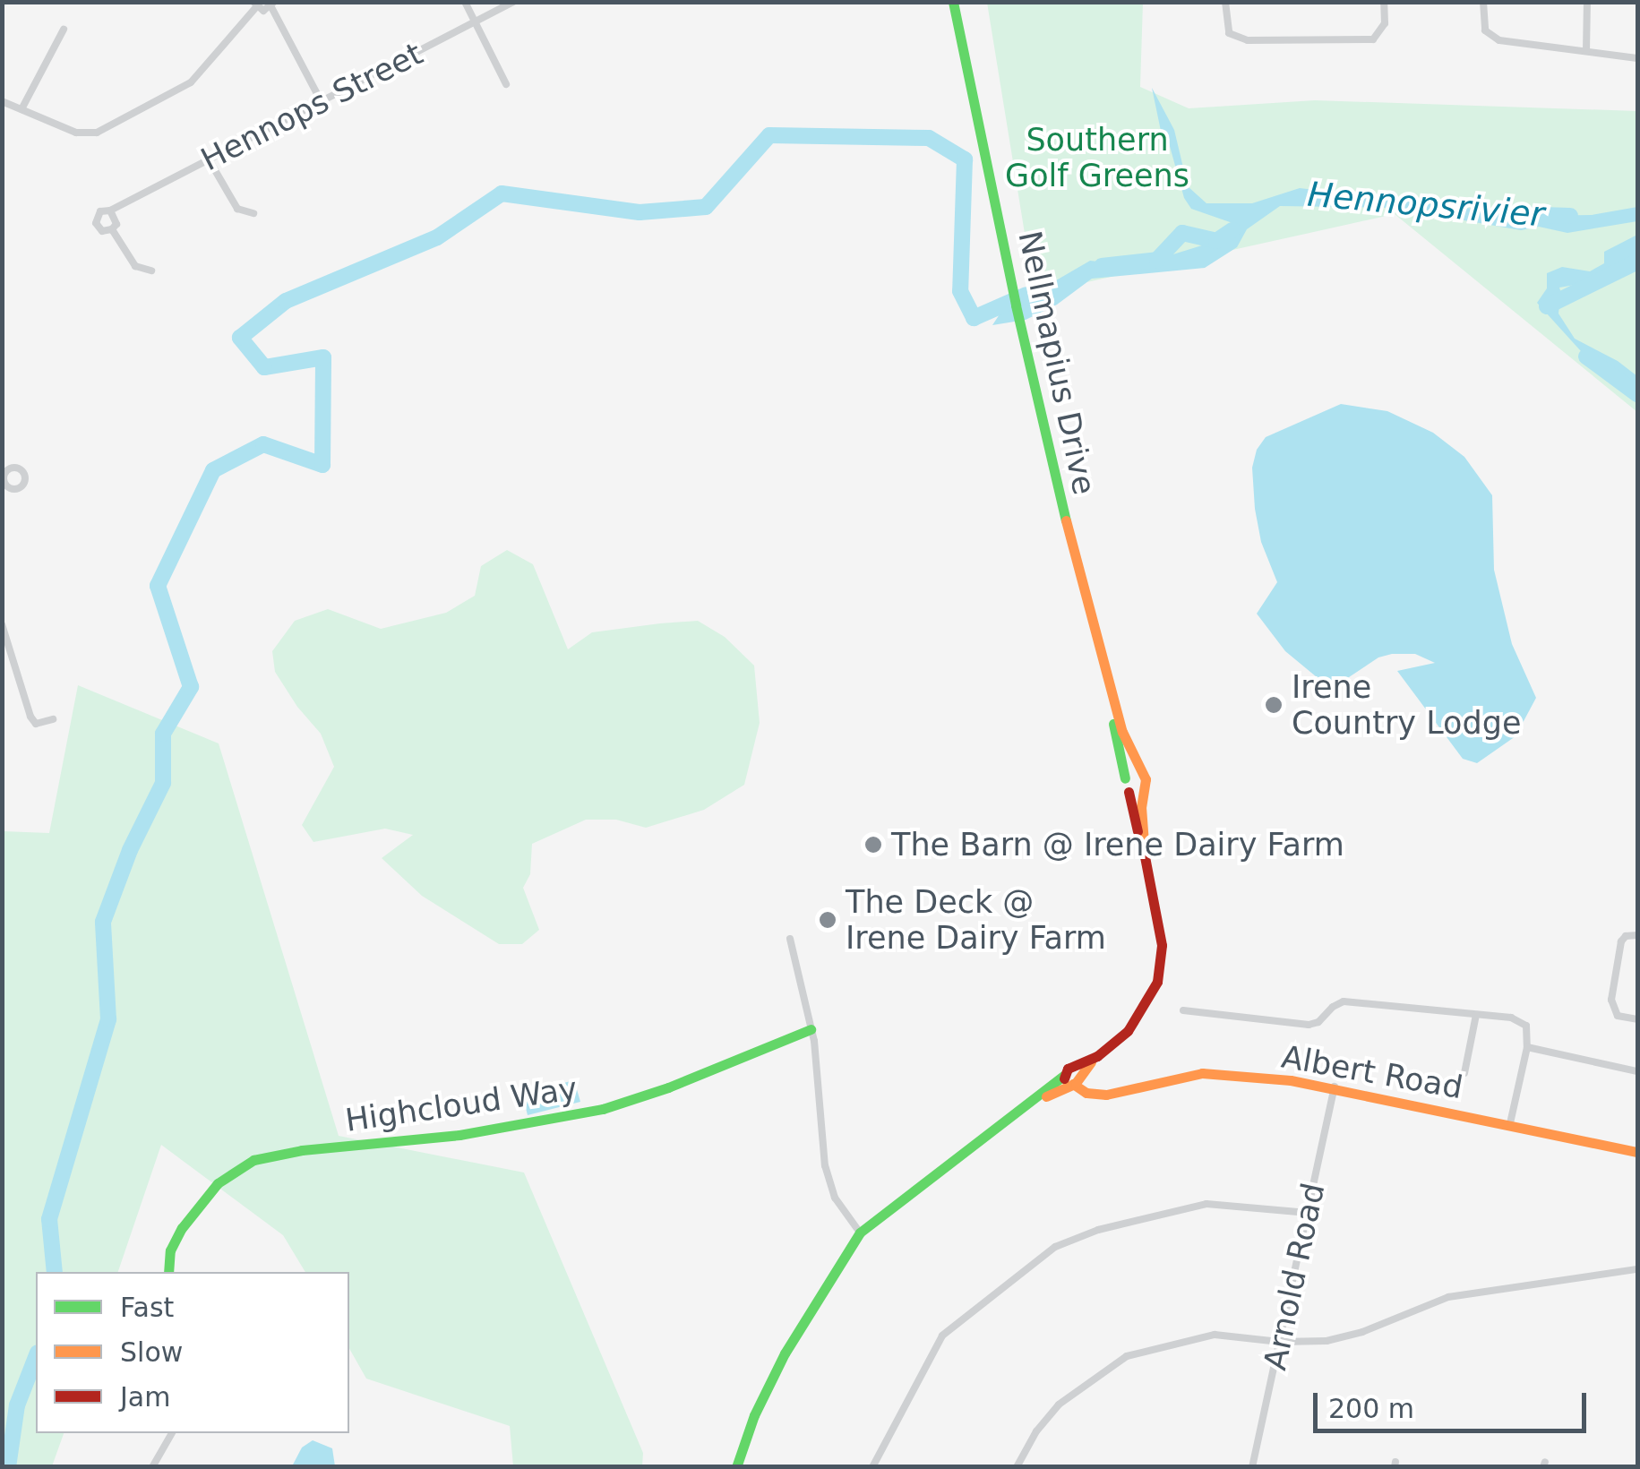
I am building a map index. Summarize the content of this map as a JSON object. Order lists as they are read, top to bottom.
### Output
{
  "streets": {
    "main road": ["Nellmapius Drive", "Albert Road", "Highcloud Way"],
    "street": ["Hennops Street", "Arnold Road"]
  },
  "crossings": [
    ["Albert Road", "Arnold Road"]
  ],
  "water": ["Hennopsrivier"],
  "parks": ["Southern Golf Greens"],
  "places": ["Irene Country Lodge", "The Barn @ Irene Dairy Farm", "The Deck @ Irene Dairy Farm"],
  "legend": ["Fast", "Slow", "Jam"],
  "scale_bar": "200 m"
}
